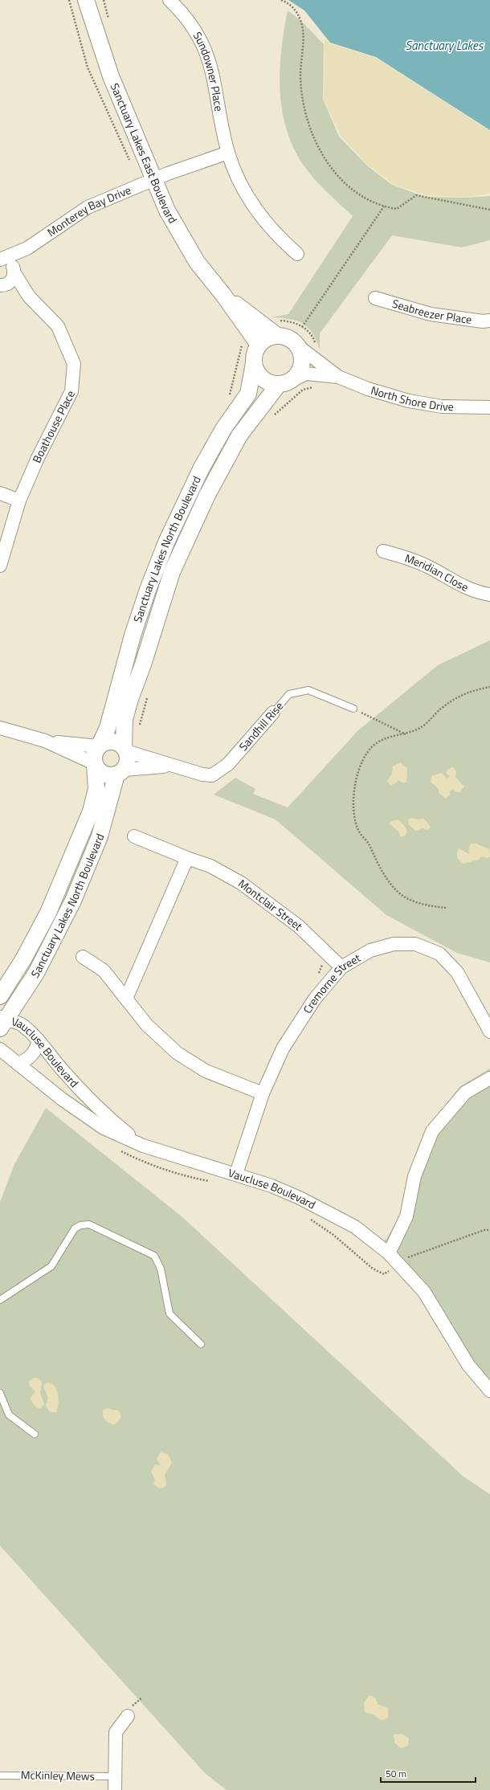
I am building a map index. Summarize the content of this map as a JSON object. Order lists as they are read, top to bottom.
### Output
{
  "streets": {
    "street": [
      "Sundowner Place",
      "Sanctuary Lakes East Boulevard",
      "Monterey Bay Drive",
      "Seabreezer Place",
      "North Shore Drive",
      "Boathouse Place",
      "Sanctuary Lakes North Boulevard",
      "Meridian Close",
      "Sandhill Rise",
      "Montclair Street",
      "Cremorne Street",
      "Vaucluse Boulevard"
    ],
    "lane": ["McKinley Mews"]
  },
  "crossings": [
    ["Sanctuary Lakes East Boulevard", "Monterey Bay Drive"],
    ["Sanctuary Lakes East Boulevard", "North Shore Drive"],
    ["Sanctuary Lakes East Boulevard", "Sanctuary Lakes North Boulevard"],
    ["Monterey Bay Drive", "Boathouse Place"],
    ["North Shore Drive", "Sanctuary Lakes North Boulevard"],
    ["Sanctuary Lakes North Boulevard", "Sandhill Rise"],
    ["Sanctuary Lakes North Boulevard", "Vaucluse Boulevard"],
    ["Montclair Street", "Cremorne Street"],
    ["Cremorne Street", "Vaucluse Boulevard"]
  ],
  "water": ["Sanctuary Lakes"],
  "scale_bar": "50 m"
}
